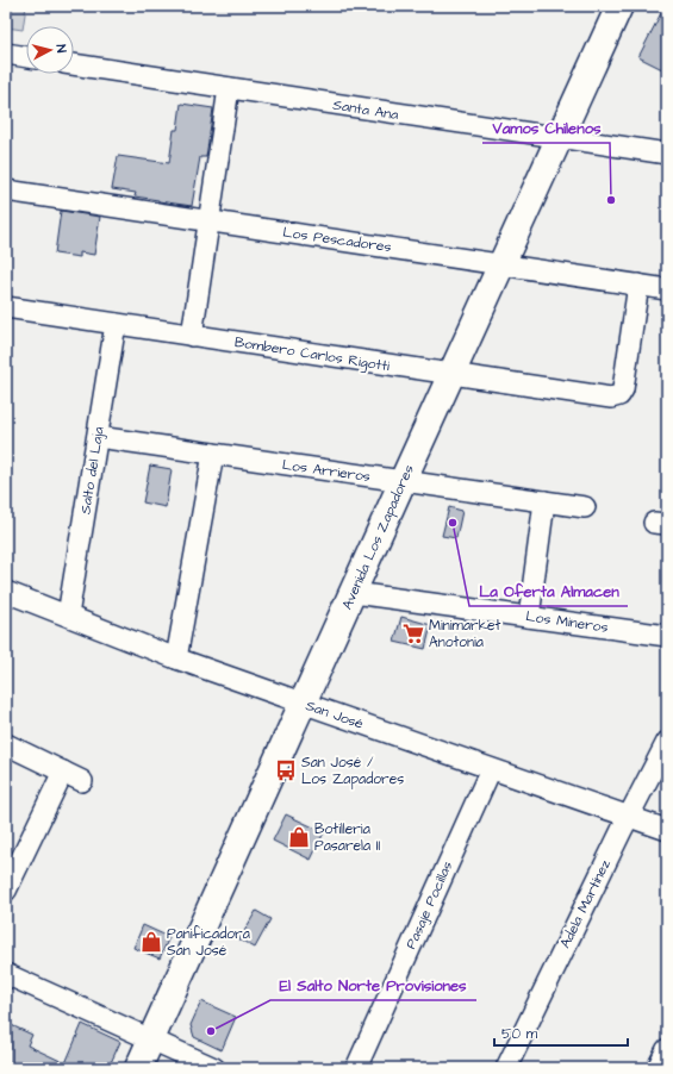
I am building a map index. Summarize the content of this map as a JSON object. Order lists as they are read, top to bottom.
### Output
{
  "streets": {
    "main road": ["Avenida Los Zapadores"],
    "street": [
      "Santa Ana",
      "Los Pescadores",
      "Bombero Carlos Rigotti",
      "Salto del Laja",
      "Los Arrieros",
      "Los Mineros",
      "San José",
      "Adela Martínez",
      "Pasaje Pocillas"
    ]
  },
  "crossings": [
    ["Santa Ana", "Avenida Los Zapadores"],
    ["Los Pescadores", "Bombero Carlos Rigotti"],
    ["Los Pescadores", "Avenida Los Zapadores"],
    ["Bombero Carlos Rigotti", "Salto del Laja"],
    ["Bombero Carlos Rigotti", "Avenida Los Zapadores"],
    ["Salto del Laja", "Los Arrieros"],
    ["Salto del Laja", "San José"],
    ["Los Arrieros", "Avenida Los Zapadores"],
    ["Avenida Los Zapadores", "Los Mineros"],
    ["Avenida Los Zapadores", "San José"],
    ["San José", "Adela Martínez"],
    ["San José", "Pasaje Pocillas"]
  ],
  "places": {
    "other": ["Vamos Chilenos", "La Oferta Almacen", "El Salto Norte Provisiones"],
    "supermarket": ["Minimarket Anotonia"],
    "bus stop": ["San José / Los Zapadores"],
    "shop": ["Botilleria Pasarela II", "Panificadora San José"]
  },
  "scale_bar": "50 m",
  "north": "right"
}
